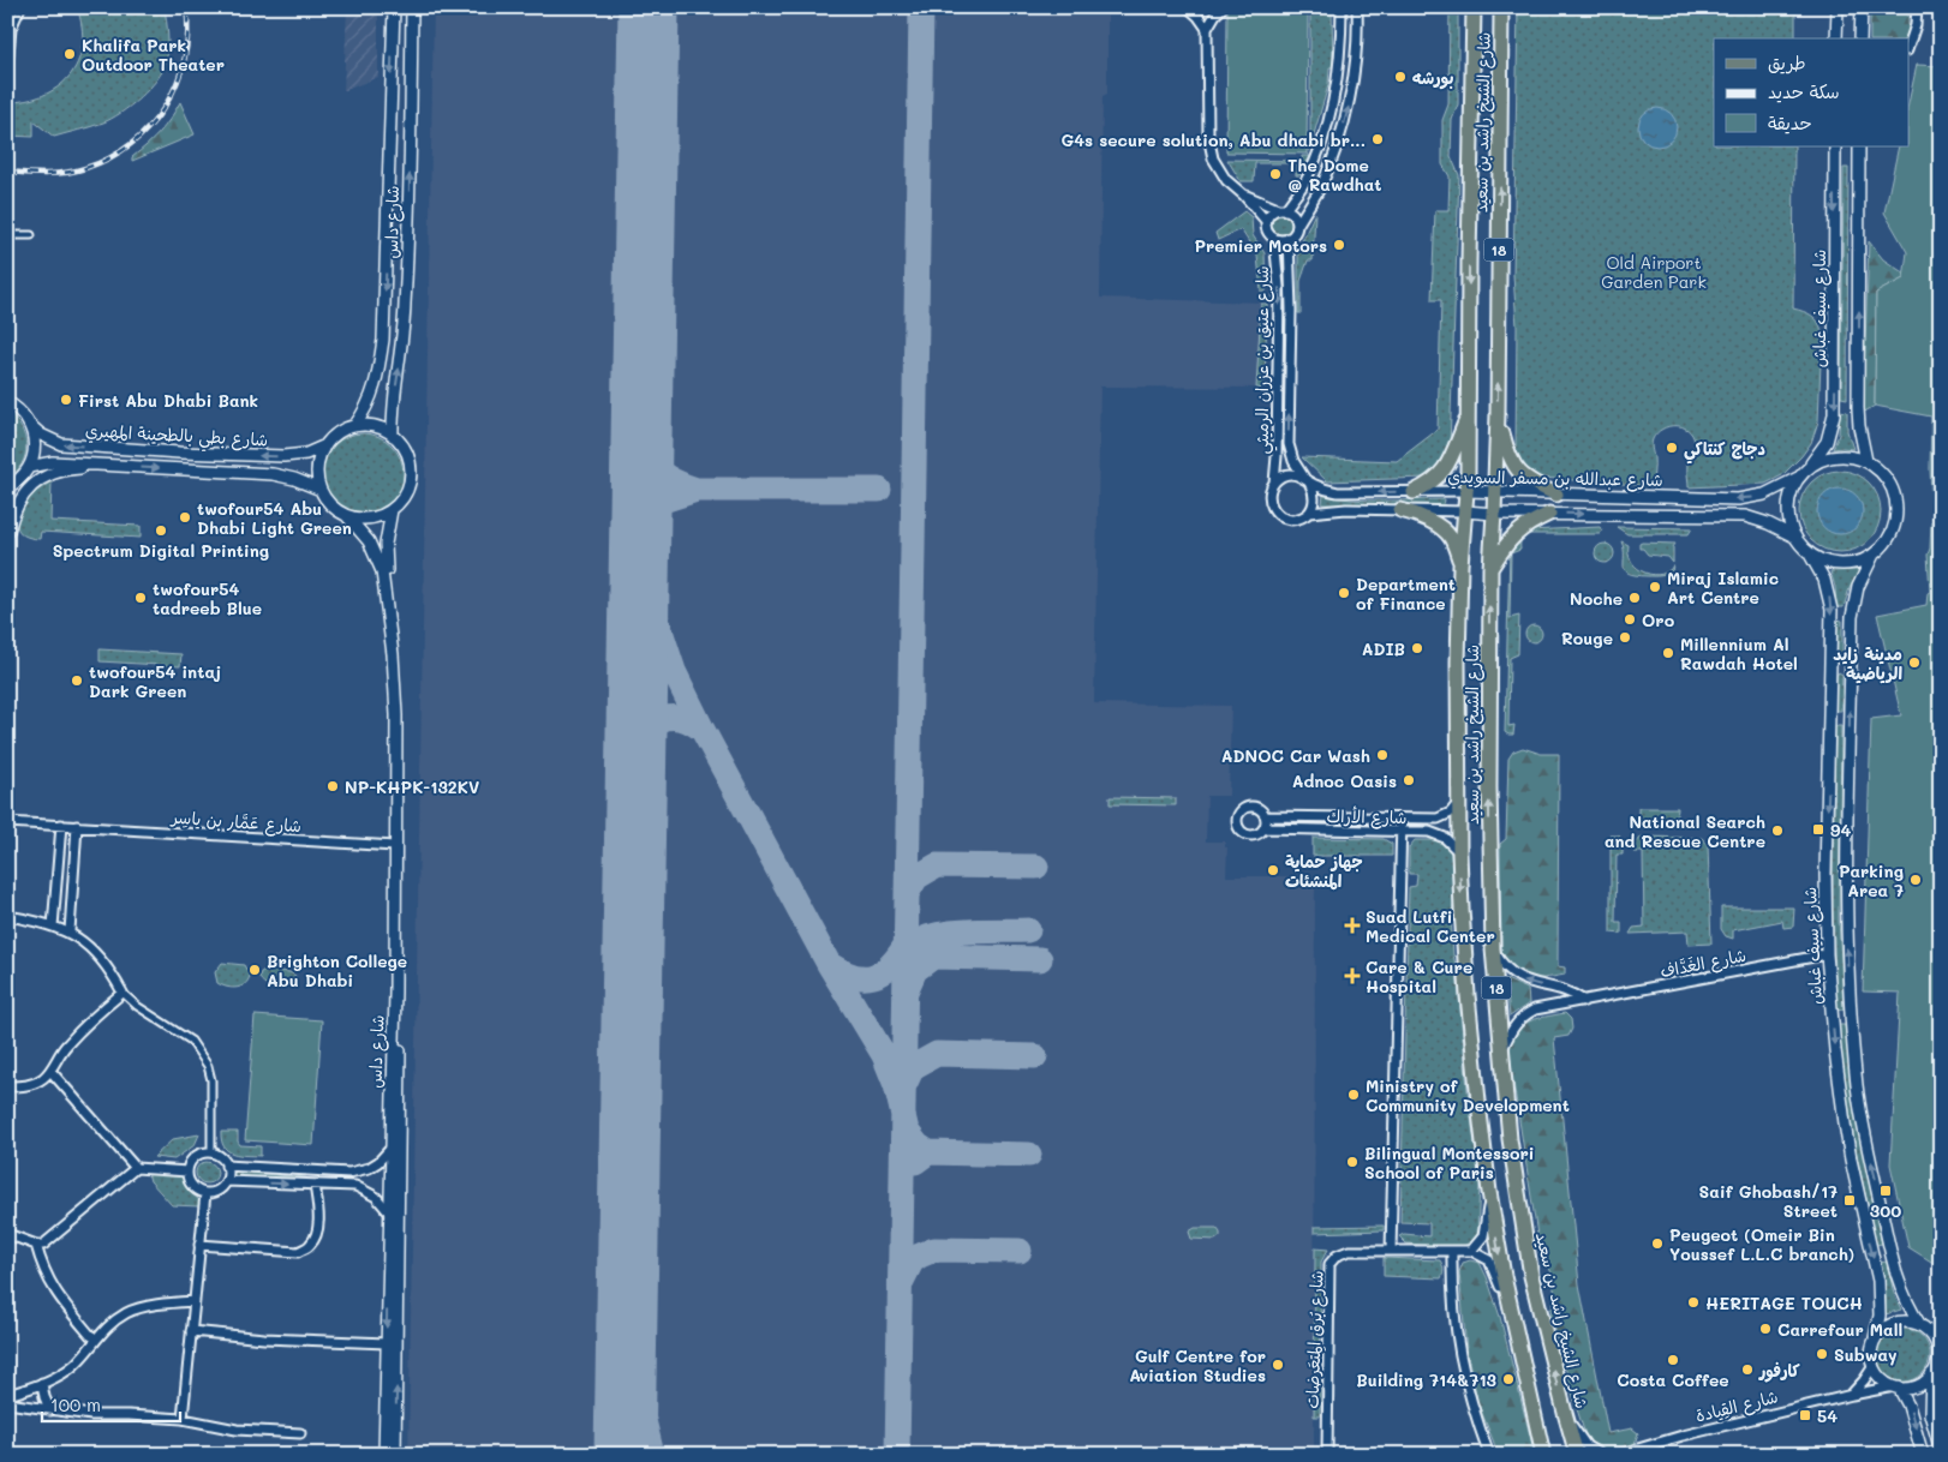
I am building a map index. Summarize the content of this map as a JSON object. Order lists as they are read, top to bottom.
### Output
{
  "streets": {
    "main road": ["شارع الشيخ راشد بن سعيد", "18"],
    "street": [
      "شارع داس",
      "شارع سيف غباش",
      "شارع عتيق بن عزران الرميثي",
      "شارع بطي بالطحينة المهيري",
      "شارع عبدالله بن مسفر السويدي",
      "شارع الأراك",
      "شارع عَمَّار بن ياسِر",
      "شارع الغَدَّاف",
      "شارع بُرق المِتعَرضات",
      "شارع القِيادة"
    ]
  },
  "crossings": [
    ["شارع الشيخ راشد بن سعيد", "شارع عبدالله بن مسفر السويدي"],
    ["شارع الشيخ راشد بن سعيد", "شارع الأراك"],
    ["شارع الشيخ راشد بن سعيد", "شارع الغَدَّاف"],
    ["شارع داس", "شارع بطي بالطحينة المهيري"],
    ["شارع داس", "شارع عَمَّار بن ياسِر"],
    ["شارع سيف غباش", "شارع عبدالله بن مسفر السويدي"],
    ["شارع سيف غباش", "شارع الغَدَّاف"],
    ["شارع سيف غباش", "شارع القِيادة"],
    ["شارع عتيق بن عزران الرميثي", "شارع عبدالله بن مسفر السويدي"]
  ],
  "parks": ["Old Airport Garden Park"],
  "places": {
    "other": [
      "Khalifa Park Outdoor Theater",
      "بورشه",
      "G4s secure solution, Abu dhabi br...",
      "The Dome @ Rawdhat",
      "Premier Motors",
      "First Abu Dhabi Bank",
      "دجاج كنتاكي",
      "twofour54 Abu Dhabi Light Green",
      "Spectrum Digital Printing",
      "Miraj Islamic Art Centre",
      "Department of Finance",
      "twofour54 tadreeb Blue",
      "Noche",
      "Oro",
      "Rouge",
      "ADIB",
      "Millennium Al Rawdah Hotel",
      "مدينة زايد الرياضية",
      "twofour54 intaj Dark Green",
      "ADNOC Car Wash",
      "Adnoc Oasis",
      "NP-KHPK-132KV",
      "National Search and Rescue Centre",
      "جهاز حماية المنشئات",
      "Parking Area 7",
      "Brighton College Abu Dhabi",
      "Ministry of Community Development",
      "Bilingual Montessori School of Paris",
      "Peugeot (Omeir Bin Youssef L.L.C branch)",
      "HERITAGE TOUCH",
      "Carrefour Mall",
      "Subway",
      "Costa Coffee",
      "Gulf Centre for Aviation Studies",
      "كارفور",
      "Building 714&713"
    ],
    "transit": [
      "94",
      "300",
      "Saif Ghobash/17 Street",
      "54"
    ],
    "health": ["Suad Lutfi Medical Center", "Care & Cure Hospital"]
  },
  "legend": ["طريق", "سكة حديد", "حديقة"],
  "scale_bar": "100 m"
}
